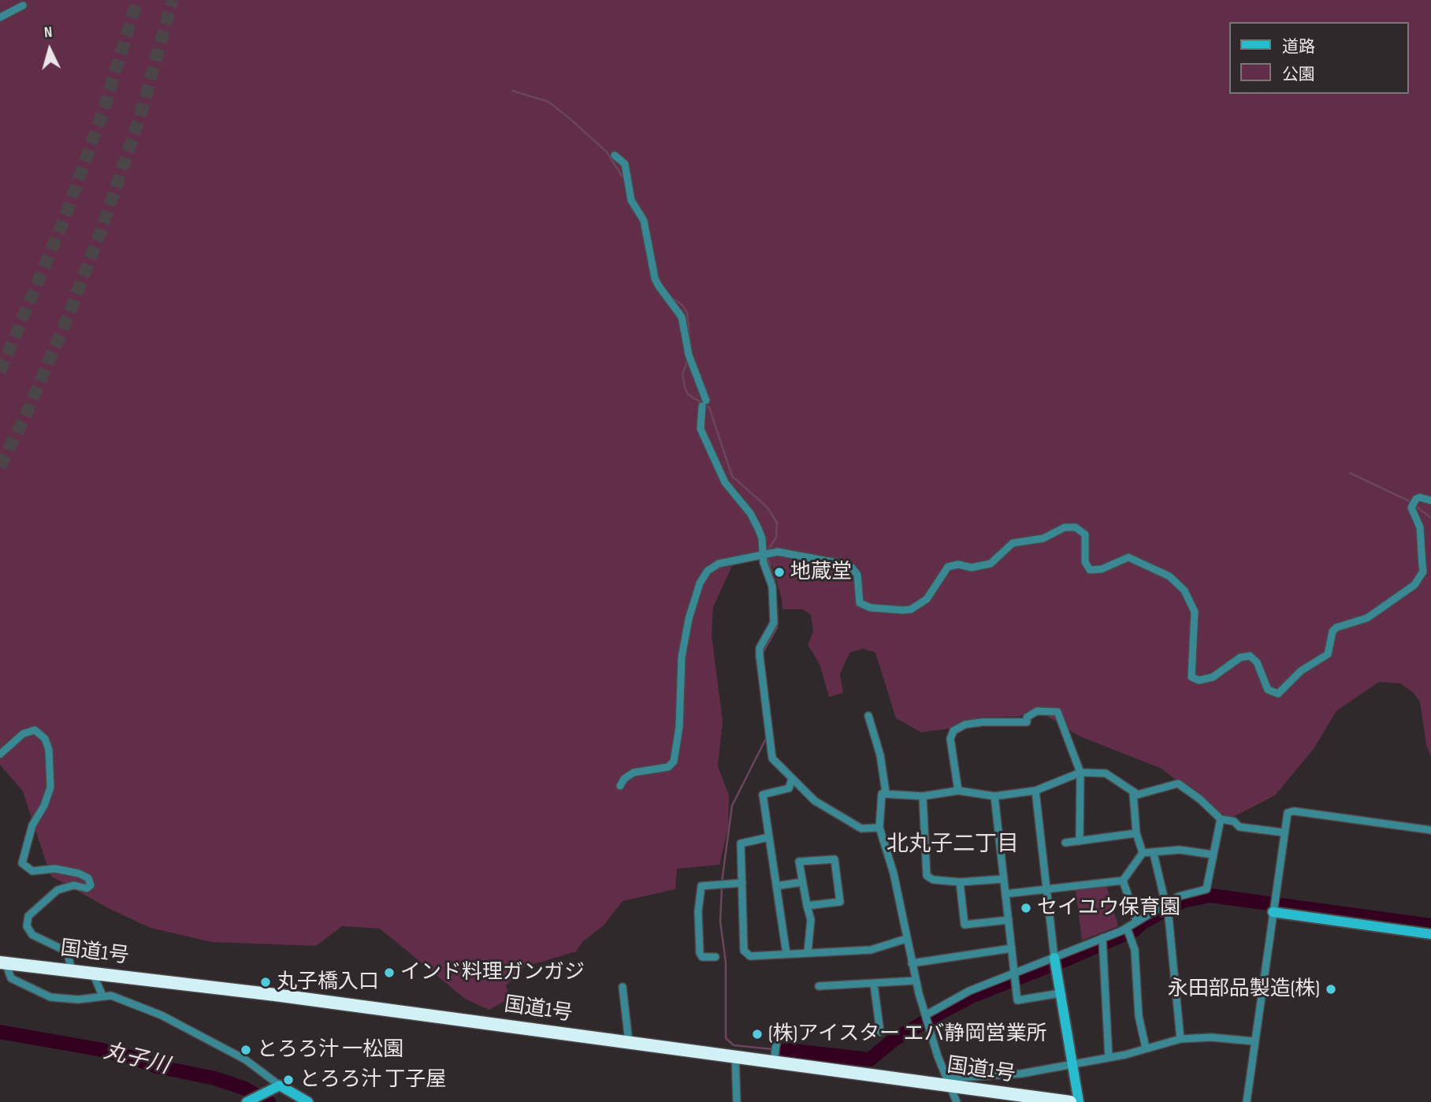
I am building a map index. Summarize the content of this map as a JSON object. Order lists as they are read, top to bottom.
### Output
{
  "streets": {
    "highway": ["国道1号"]
  },
  "districts": ["北丸子二丁目"],
  "water": ["丸子川"],
  "places": [
    "地蔵堂",
    "セイユウ保育園",
    "インド料理ガンガジ",
    "丸子橋入口",
    "永田部品製造(株)",
    "(株)アイスター エバ静岡営業所",
    "とろろ汁 一松園",
    "とろろ汁 丁子屋"
  ],
  "legend": ["道路", "公園"],
  "north": "top"
}
